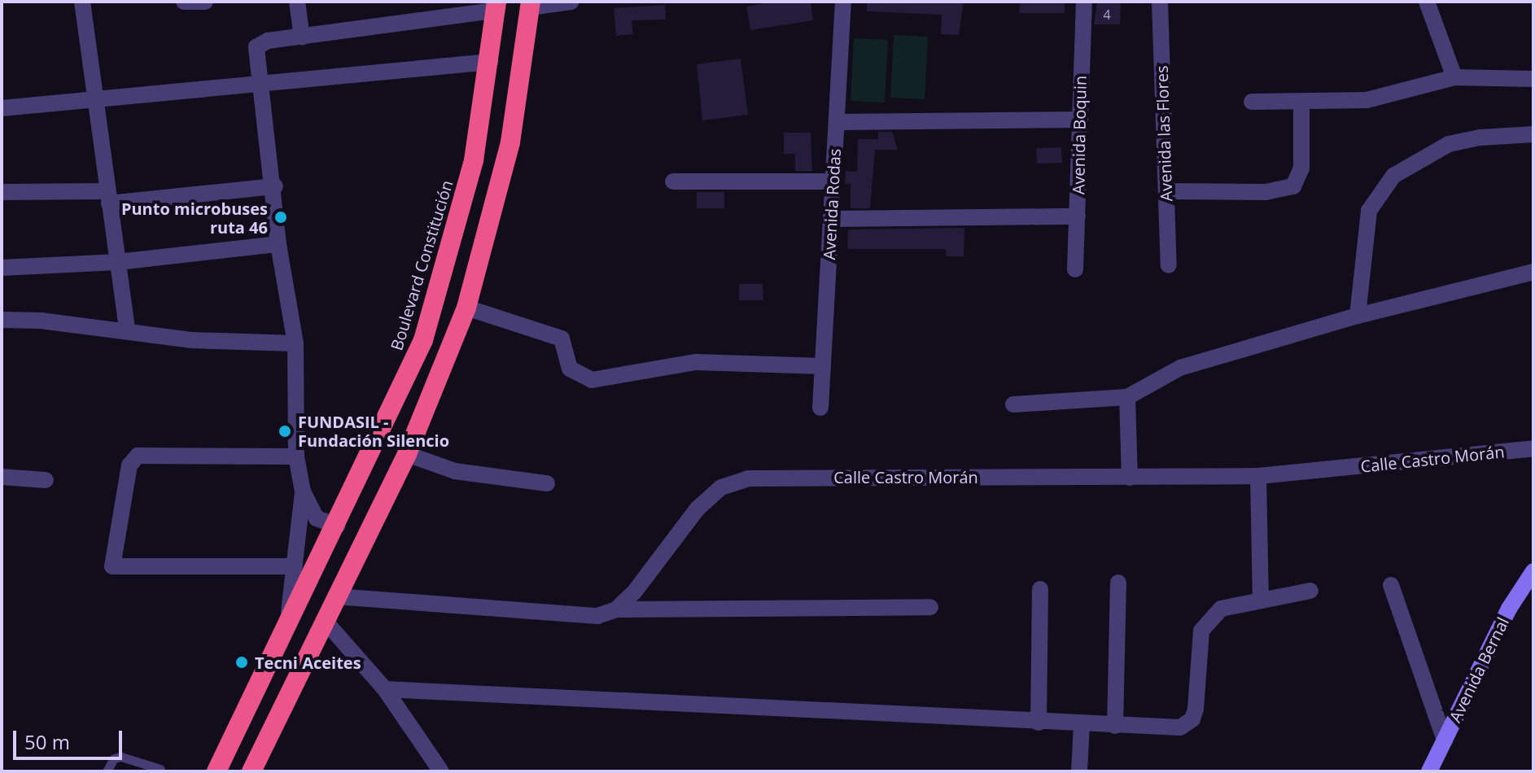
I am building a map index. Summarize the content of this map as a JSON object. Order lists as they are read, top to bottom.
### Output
{
  "streets": {
    "highway": ["Boulevard Constitución"],
    "main road": ["Avenida Bernal"],
    "street": [
      "Avenida las Flores",
      "Avenida Boquin",
      "Avenida Rodas",
      "Calle Castro Morán"
    ]
  },
  "places": ["Punto microbuses ruta 46", "FUNDASIL - Fundación Silencio", "Tecni Aceites"],
  "house_numbers": ["4"],
  "scale_bar": "50 m"
}
